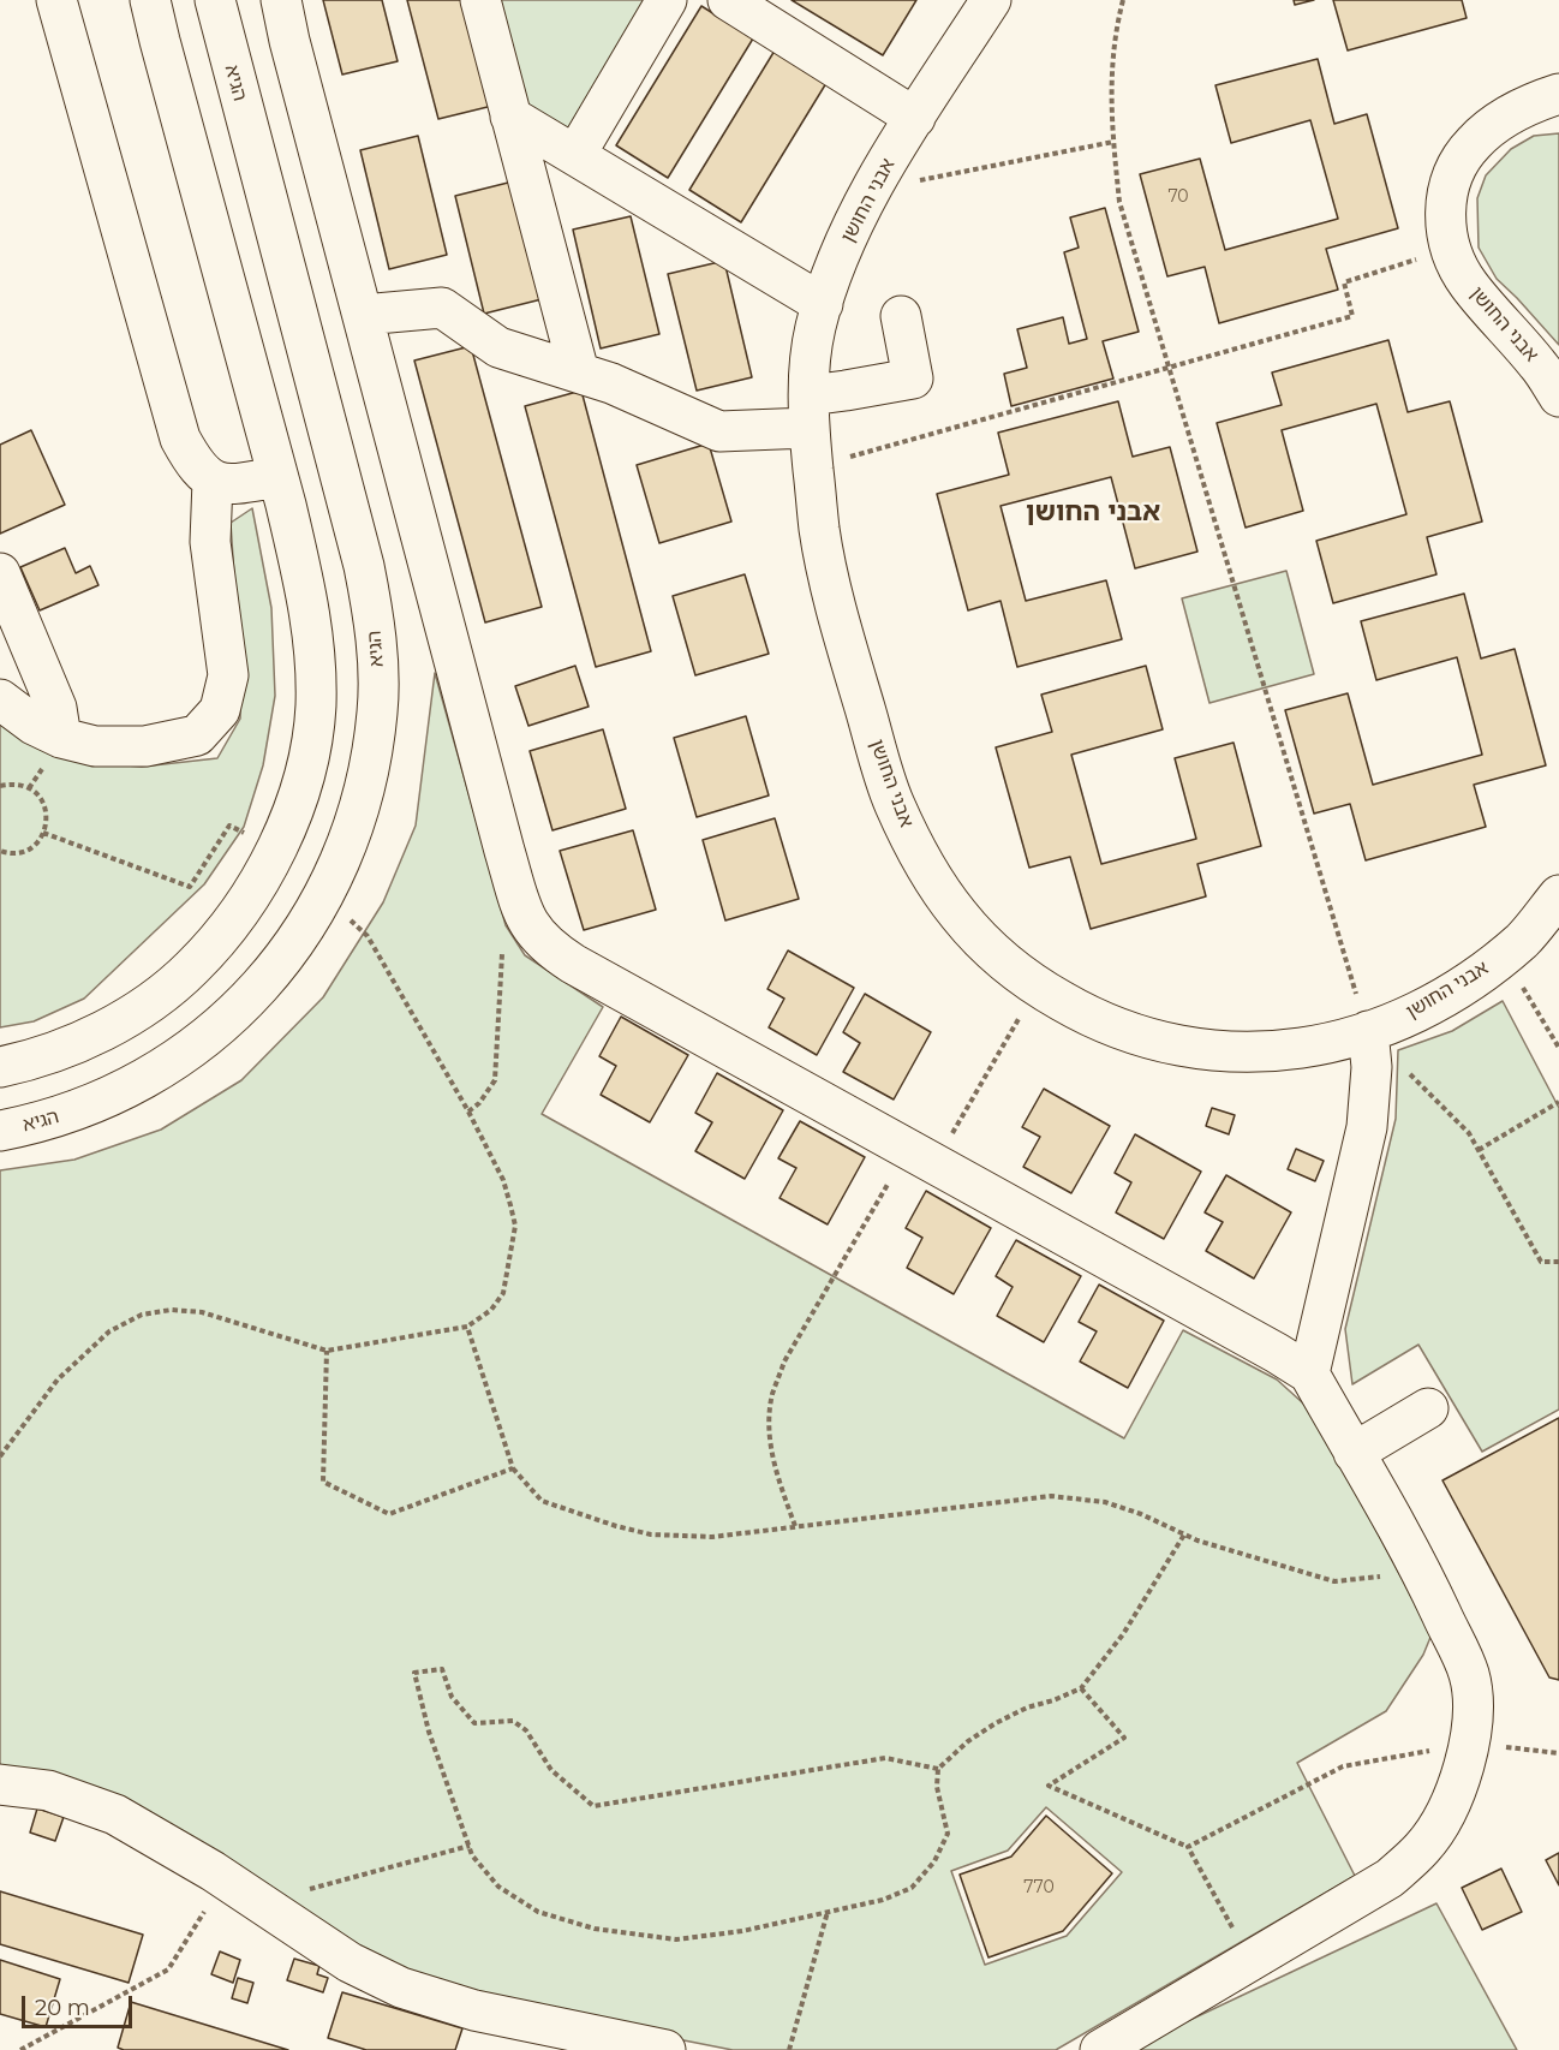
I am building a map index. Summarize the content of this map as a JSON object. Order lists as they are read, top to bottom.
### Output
{
  "streets": {
    "street": ["הגיא", "אבני החושן"]
  },
  "districts": ["אבני החושן"],
  "house_numbers": ["70", "770"],
  "scale_bar": "20 m"
}
